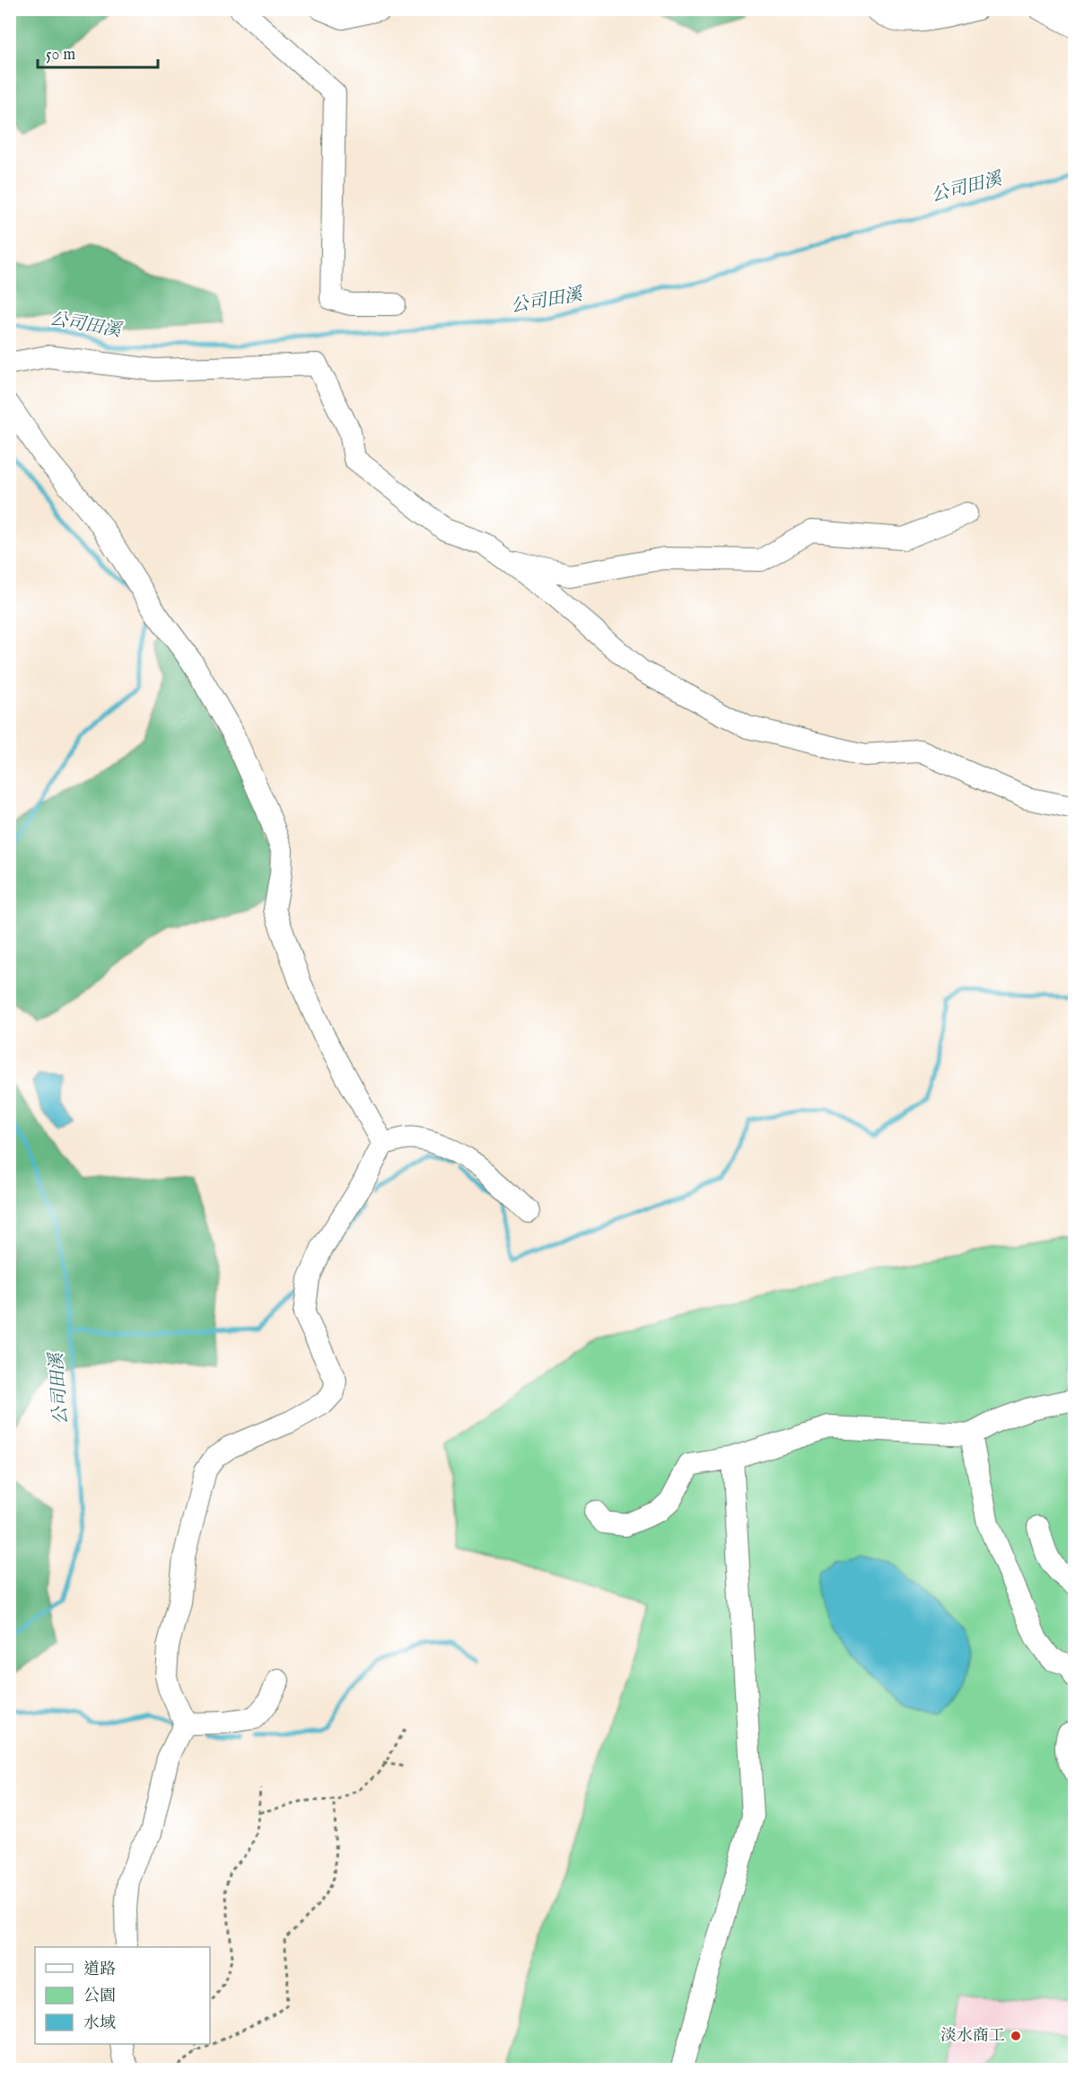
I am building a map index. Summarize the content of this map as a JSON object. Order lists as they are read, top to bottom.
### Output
{
  "water": ["公司田溪"],
  "places": ["淡水商工"],
  "legend": ["道路", "公園", "水域"],
  "scale_bar": "50 m"
}
